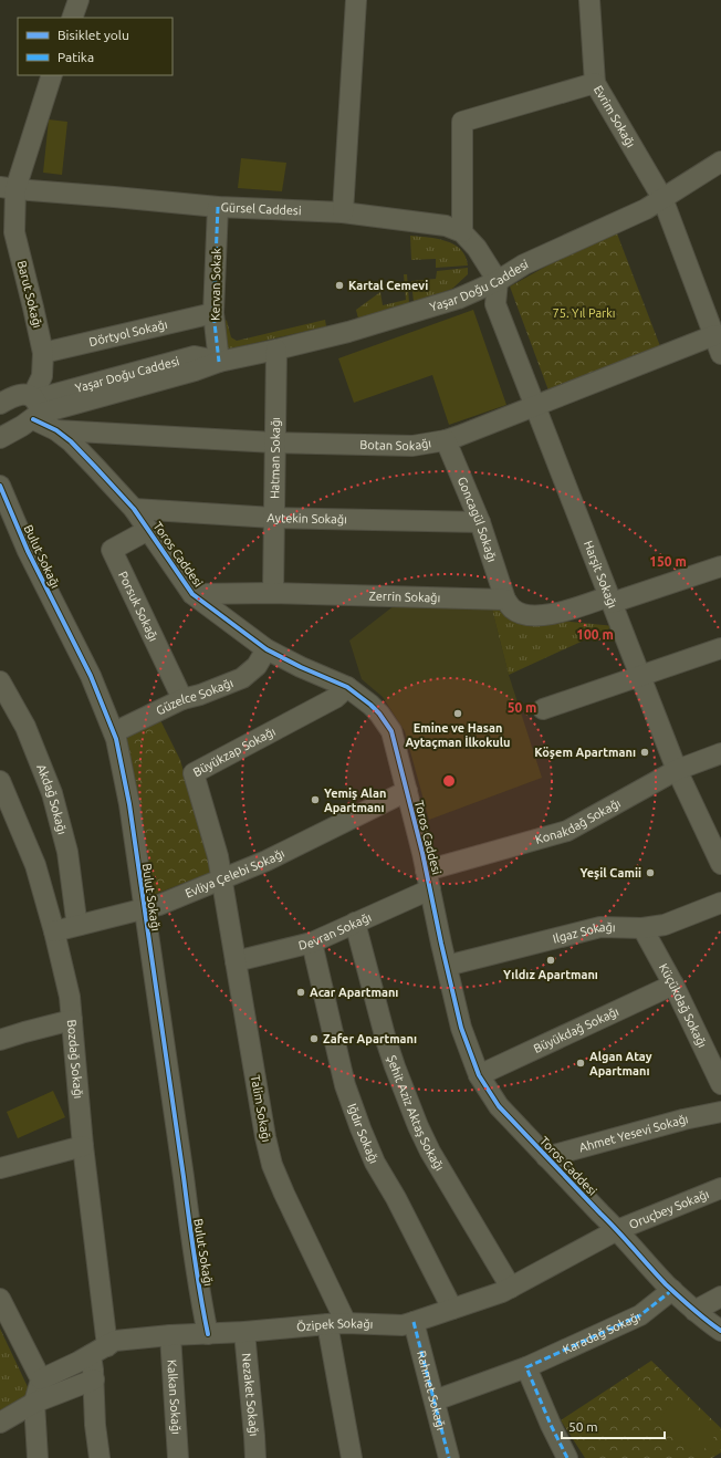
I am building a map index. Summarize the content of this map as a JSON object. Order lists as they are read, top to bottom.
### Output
{
  "streets": {
    "street": [
      "Evrim Sokağı",
      "Gürsel Caddesi",
      "Kervan Sokak",
      "Yaşar Doğu Caddesi",
      "Barut Sokağı",
      "Dörtyol Sokağı",
      "Botan Sokağı",
      "Hatman Sokağı",
      "Aytekin Sokağı",
      "Goncagül Sokağı",
      "Toros Caddesi",
      "Bulut Sokağı",
      "Harşit Sokağı",
      "Zerrin Sokağı",
      "Porsuk Sokağı",
      "Güzelce Sokağı",
      "Büyükzap Sokağı",
      "Akdağ Sokağı",
      "Konakdağ Sokağı",
      "Evliya Çelebi Sokağı",
      "Devran Sokağı",
      "Ilgaz Sokağı",
      "Küçükdağ Sokağı",
      "Büyükdağ Sokağı",
      "Bozdağ Sokağı",
      "Talim Sokağı",
      "Şehit Aziz Aktaş Sokağı",
      "Iğdır Sokağı",
      "Ahmet Yesevi Sokağı",
      "Oruçbey Sokağı",
      "Özipek Sokağı",
      "Karadağ Sokağı",
      "Rahmet Sokağı",
      "Nezaket Sokağı",
      "Kalkan Sokağı"
    ]
  },
  "crossings": [
    ["Evrim Sokağı", "Gürsel Caddesi"],
    ["Evrim Sokağı", "Yaşar Doğu Caddesi"],
    ["Evrim Sokağı", "Botan Sokağı"],
    ["Gürsel Caddesi", "Kervan Sokak"],
    ["Gürsel Caddesi", "Barut Sokağı"],
    ["Kervan Sokak", "Yaşar Doğu Caddesi"],
    ["Kervan Sokak", "Dörtyol Sokağı"],
    ["Yaşar Doğu Caddesi", "Barut Sokağı"],
    ["Yaşar Doğu Caddesi", "Hatman Sokağı"],
    ["Yaşar Doğu Caddesi", "Toros Caddesi"],
    ["Yaşar Doğu Caddesi", "Harşit Sokağı"],
    ["Barut Sokağı", "Dörtyol Sokağı"],
    ["Barut Sokağı", "Toros Caddesi"],
    ["Botan Sokağı", "Hatman Sokağı"],
    ["Botan Sokağı", "Goncagül Sokağı"],
    ["Botan Sokağı", "Toros Caddesi"],
    ["Botan Sokağı", "Harşit Sokağı"],
    ["Hatman Sokağı", "Aytekin Sokağı"],
    ["Hatman Sokağı", "Zerrin Sokağı"],
    ["Aytekin Sokağı", "Goncagül Sokağı"],
    ["Aytekin Sokağı", "Toros Caddesi"],
    ["Goncagül Sokağı", "Zerrin Sokağı"],
    ["Toros Caddesi", "Zerrin Sokağı"],
    ["Toros Caddesi", "Porsuk Sokağı"],
    ["Toros Caddesi", "Güzelce Sokağı"],
    ["Toros Caddesi", "Büyükzap Sokağı"],
    ["Toros Caddesi", "Konakdağ Sokağı"],
    ["Toros Caddesi", "Evliya Çelebi Sokağı"],
    ["Toros Caddesi", "Devran Sokağı"],
    ["Toros Caddesi", "Ilgaz Sokağı"],
    ["Toros Caddesi", "Büyükdağ Sokağı"],
    ["Toros Caddesi", "Ahmet Yesevi Sokağı"],
    ["Toros Caddesi", "Oruçbey Sokağı"],
    ["Toros Caddesi", "Özipek Sokağı"],
    ["Toros Caddesi", "Karadağ Sokağı"],
    ["Bulut Sokağı", "Güzelce Sokağı"],
    ["Bulut Sokağı", "Evliya Çelebi Sokağı"],
    ["Bulut Sokağı", "Özipek Sokağı"],
    ["Harşit Sokağı", "Konakdağ Sokağı"],
    ["Porsuk Sokağı", "Güzelce Sokağı"],
    ["Büyükzap Sokağı", "Evliya Çelebi Sokağı"],
    ["Büyükzap Sokağı", "Talim Sokağı"],
    ["Akdağ Sokağı", "Evliya Çelebi Sokağı"],
    ["Evliya Çelebi Sokağı", "Bozdağ Sokağı"],
    ["Evliya Çelebi Sokağı", "Talim Sokağı"],
    ["Devran Sokağı", "Talim Sokağı"],
    ["Devran Sokağı", "Şehit Aziz Aktaş Sokağı"],
    ["Devran Sokağı", "Iğdır Sokağı"],
    ["Ilgaz Sokağı", "Küçükdağ Sokağı"],
    ["Küçükdağ Sokağı", "Büyükdağ Sokağı"],
    ["Bozdağ Sokağı", "Özipek Sokağı"],
    ["Talim Sokağı", "Özipek Sokağı"],
    ["Şehit Aziz Aktaş Sokağı", "Özipek Sokağı"],
    ["Iğdır Sokağı", "Özipek Sokağı"],
    ["Oruçbey Sokağı", "Özipek Sokağı"],
    ["Özipek Sokağı", "Rahmet Sokağı"],
    ["Özipek Sokağı", "Nezaket Sokağı"],
    ["Özipek Sokağı", "Kalkan Sokağı"],
    ["Karadağ Sokağı", "Rahmet Sokağı"]
  ],
  "parks": ["75. Yıl Parkı"],
  "places": [
    "Kartal Cemevi",
    "Emine ve Hasan Aytaçman İlkokulu",
    "Köşem Apartmanı",
    "Yemiş Alan Apartmanı",
    "Yeşil Camii",
    "Yıldız Apartmanı",
    "Acar Apartmanı",
    "Zafer Apartmanı",
    "Algan Atay Apartmanı"
  ],
  "legend": ["Bisiklet yolu", "Patika"],
  "scale_bar": "50 m",
  "rings": ["150 m", "100 m", "50 m"]
}
